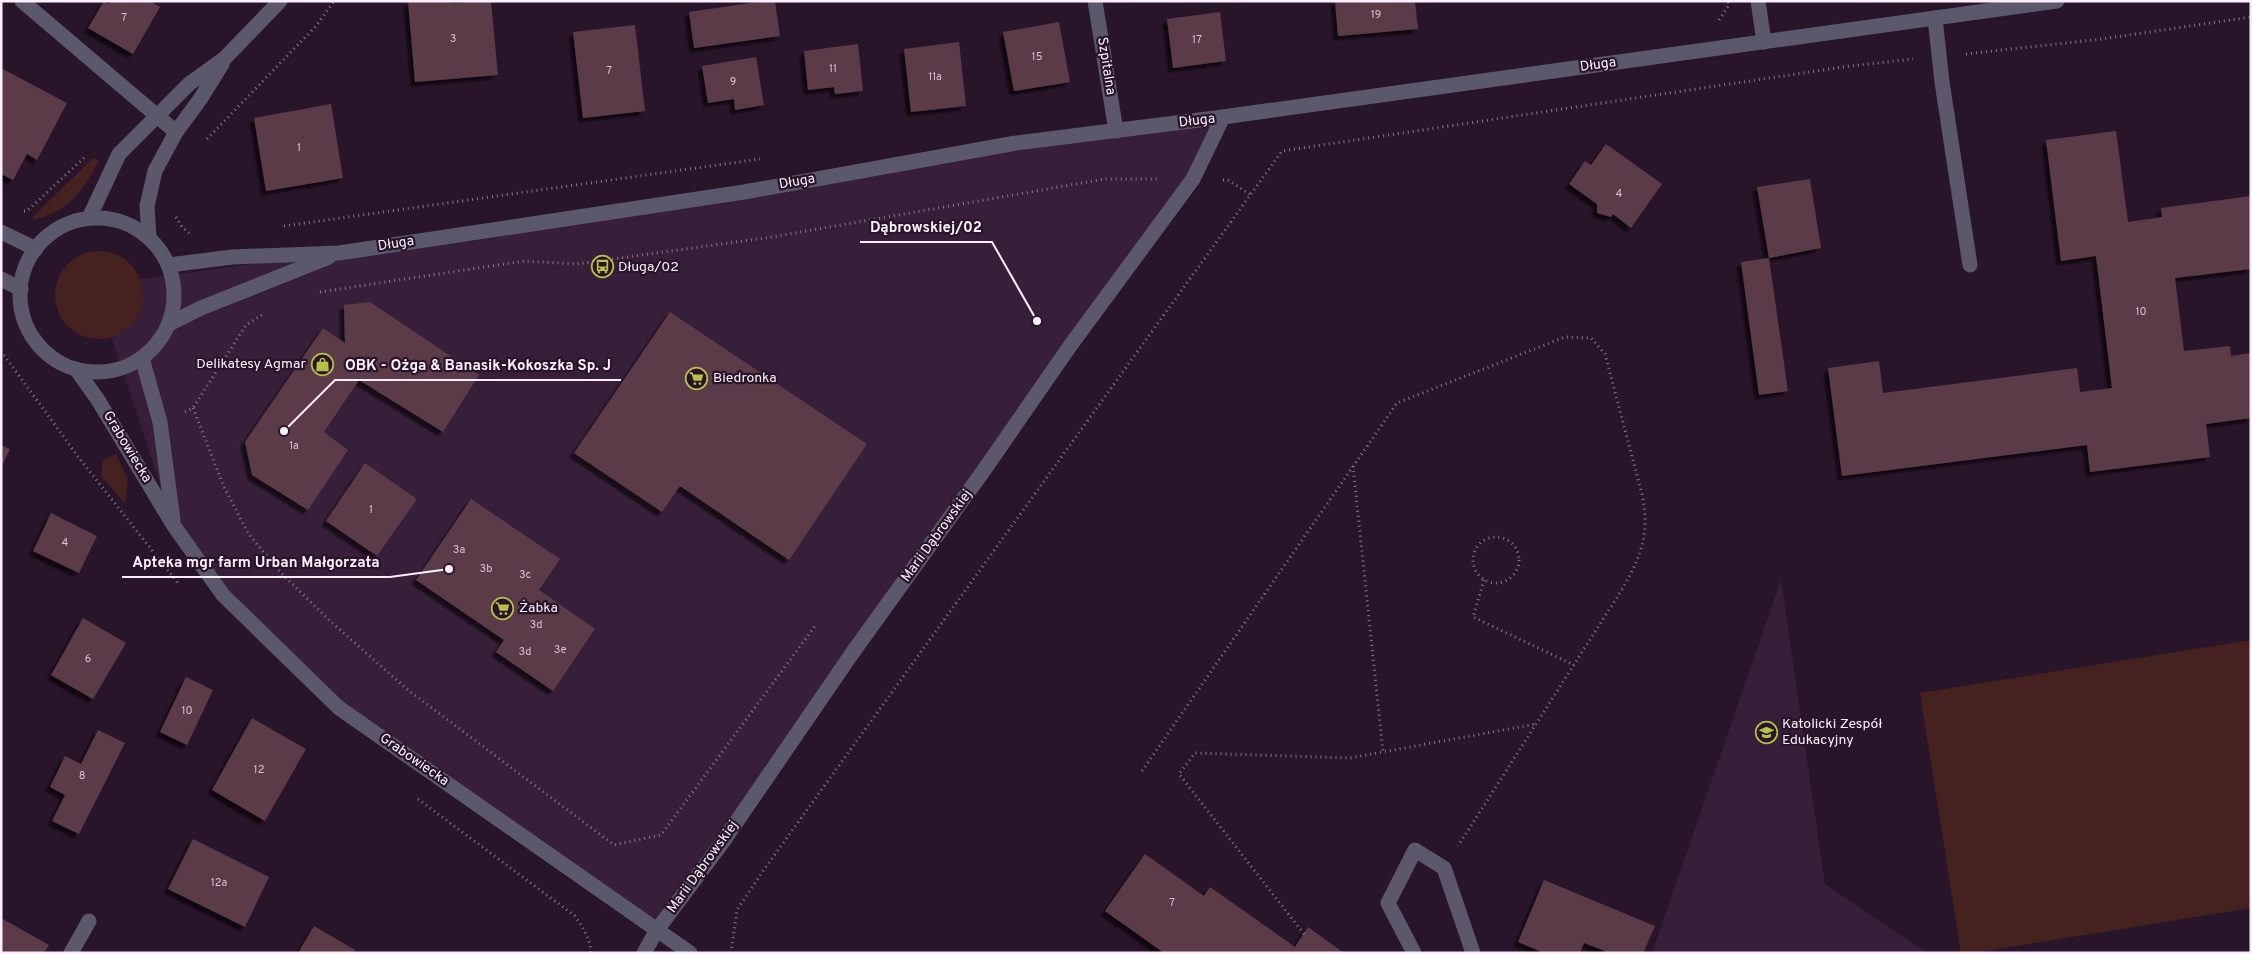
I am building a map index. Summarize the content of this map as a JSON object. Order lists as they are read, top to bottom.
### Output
{
  "streets": {
    "street": [
      "Długa",
      "Szpitalna",
      "Grabowiecka",
      "Marii Dąbrowskiej"
    ]
  },
  "crossings": [
    ["Długa", "Szpitalna"],
    ["Długa", "Grabowiecka"],
    ["Długa", "Marii Dąbrowskiej"],
    ["Grabowiecka", "Marii Dąbrowskiej"]
  ],
  "places": {
    "bus stop": ["Długa/02"],
    "other": ["Dąbrowskiej/02", "OBK - Ożga & Banasik-Kokoszka Sp. J", "Apteka mgr farm Urban Małgorzata"],
    "shop": ["Delikatesy Agmar"],
    "supermarket": ["Biedronka", "Żabka"],
    "school or university": ["Katolicki Zespół Edukacyjny"]
  },
  "house_numbers": [
    "19",
    "7",
    "3",
    "17",
    "15",
    "11",
    "7",
    "11a",
    "9",
    "1",
    "4",
    "10",
    "1a",
    "1",
    "4",
    "3a",
    "3b",
    "3c",
    "3d",
    "3e",
    "3d",
    "6",
    "10",
    "12",
    "8",
    "12a",
    "7"
  ]
}
